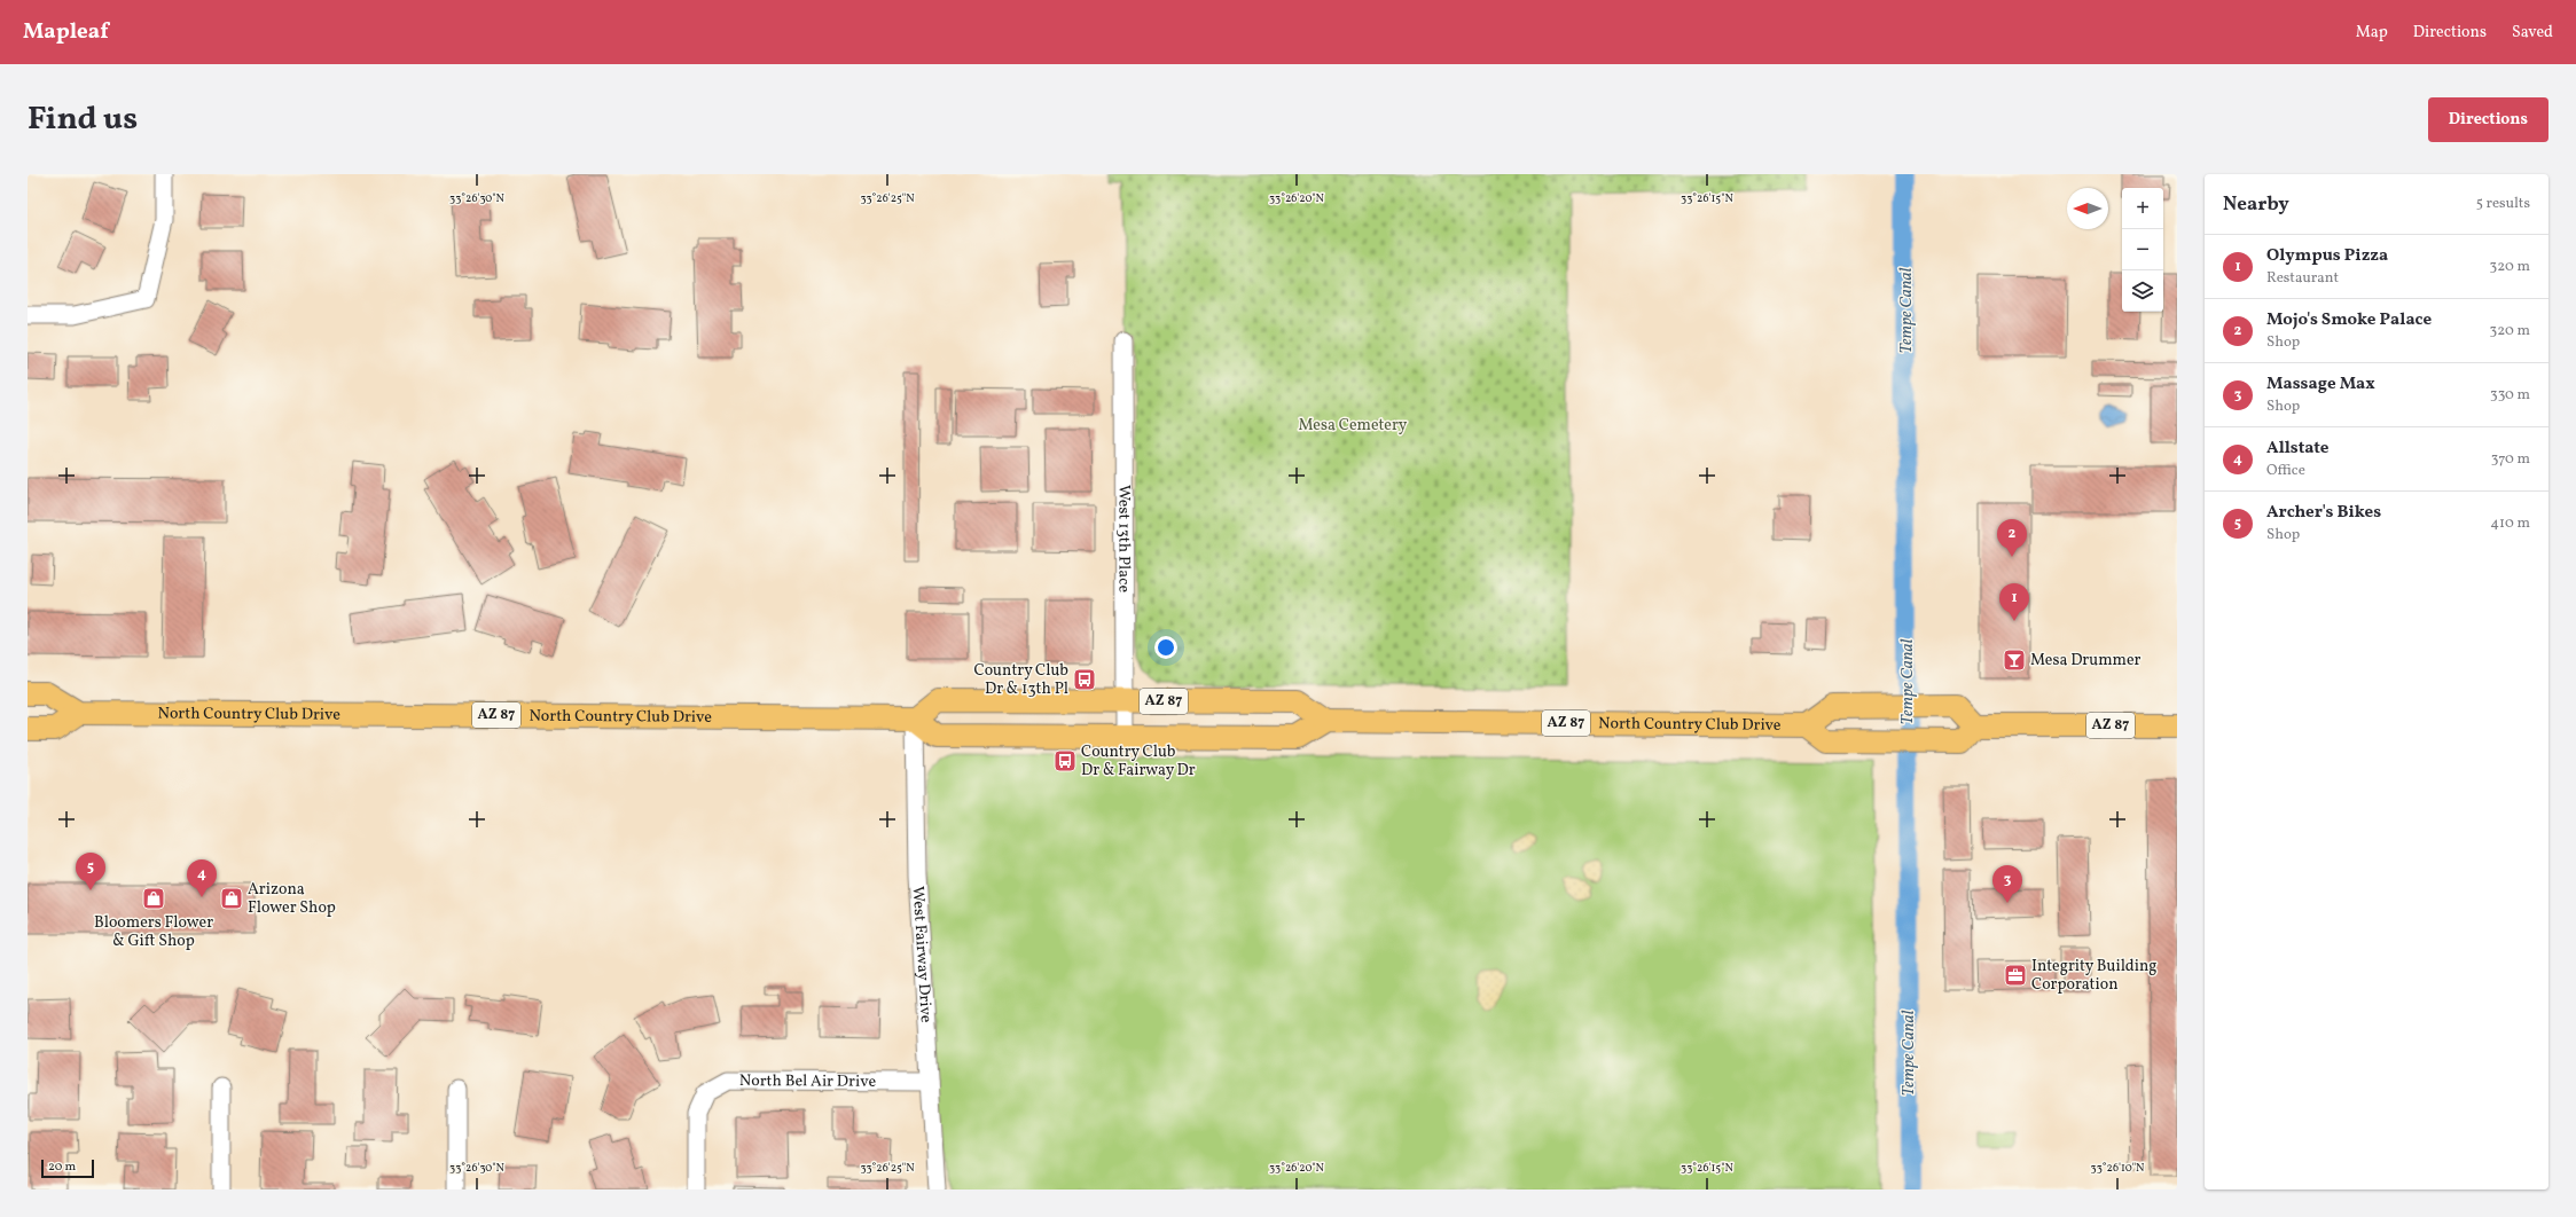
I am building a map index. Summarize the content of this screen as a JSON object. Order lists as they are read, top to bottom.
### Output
{
  "streets": {
    "main road": ["AZ 87", "North Country Club Drive"],
    "street": ["West 13th Place", "West Fairway Drive", "North Bel Air Drive"]
  },
  "crossings": [
    ["West 13th Place", "AZ 87"],
    ["AZ 87", "North Country Club Drive"],
    ["AZ 87", "West Fairway Drive"],
    ["North Country Club Drive", "West Fairway Drive"],
    ["West Fairway Drive", "North Bel Air Drive"]
  ],
  "water": ["Tempe Canal"],
  "parks": ["Mesa Cemetery"],
  "places": {
    "bar": ["Mesa Drummer"],
    "bus stop": ["Country Club Dr & 13th Pl", "Country Club Dr & Fairway Dr"],
    "shop": ["Bloomers Flower & Gift Shop", "Arizona Flower Shop"],
    "office": ["Integrity Building Corporation"]
  },
  "scale_bar": "20 m",
  "north": "left",
  "page": {
    "header": "Mapleaf",
    "nav": ["Map", "Directions", "Saved"],
    "title": "Find us",
    "buttons": "Directions",
    "heading": ["Nearby", "5 results"],
    "map_buttons": ["+", "−"],
    "list": [
      {
        "mark": "1",
        "name": "Olympus Pizza",
        "note": "Restaurant",
        "value": "320 m"
      },
      {
        "mark": "2",
        "name": "Mojo's Smoke Palace",
        "note": "Shop",
        "value": "320 m"
      },
      {
        "mark": "3",
        "name": "Massage Max",
        "note": "Shop",
        "value": "330 m"
      },
      {
        "mark": "4",
        "name": "Allstate",
        "note": "Office",
        "value": "370 m"
      },
      {
        "mark": "5",
        "name": "Archer's Bikes",
        "note": "Shop",
        "value": "410 m"
      }
    ],
    "pins": [
      "2",
      "1",
      "5",
      "4",
      "3"
    ],
    "scale": "20 m"
  },
  "coordinates": [
    "33°26'30\"N",
    "33°26'25\"N",
    "33°26'20\"N",
    "33°26'15\"N",
    "33°26'10\"N"
  ]
}
